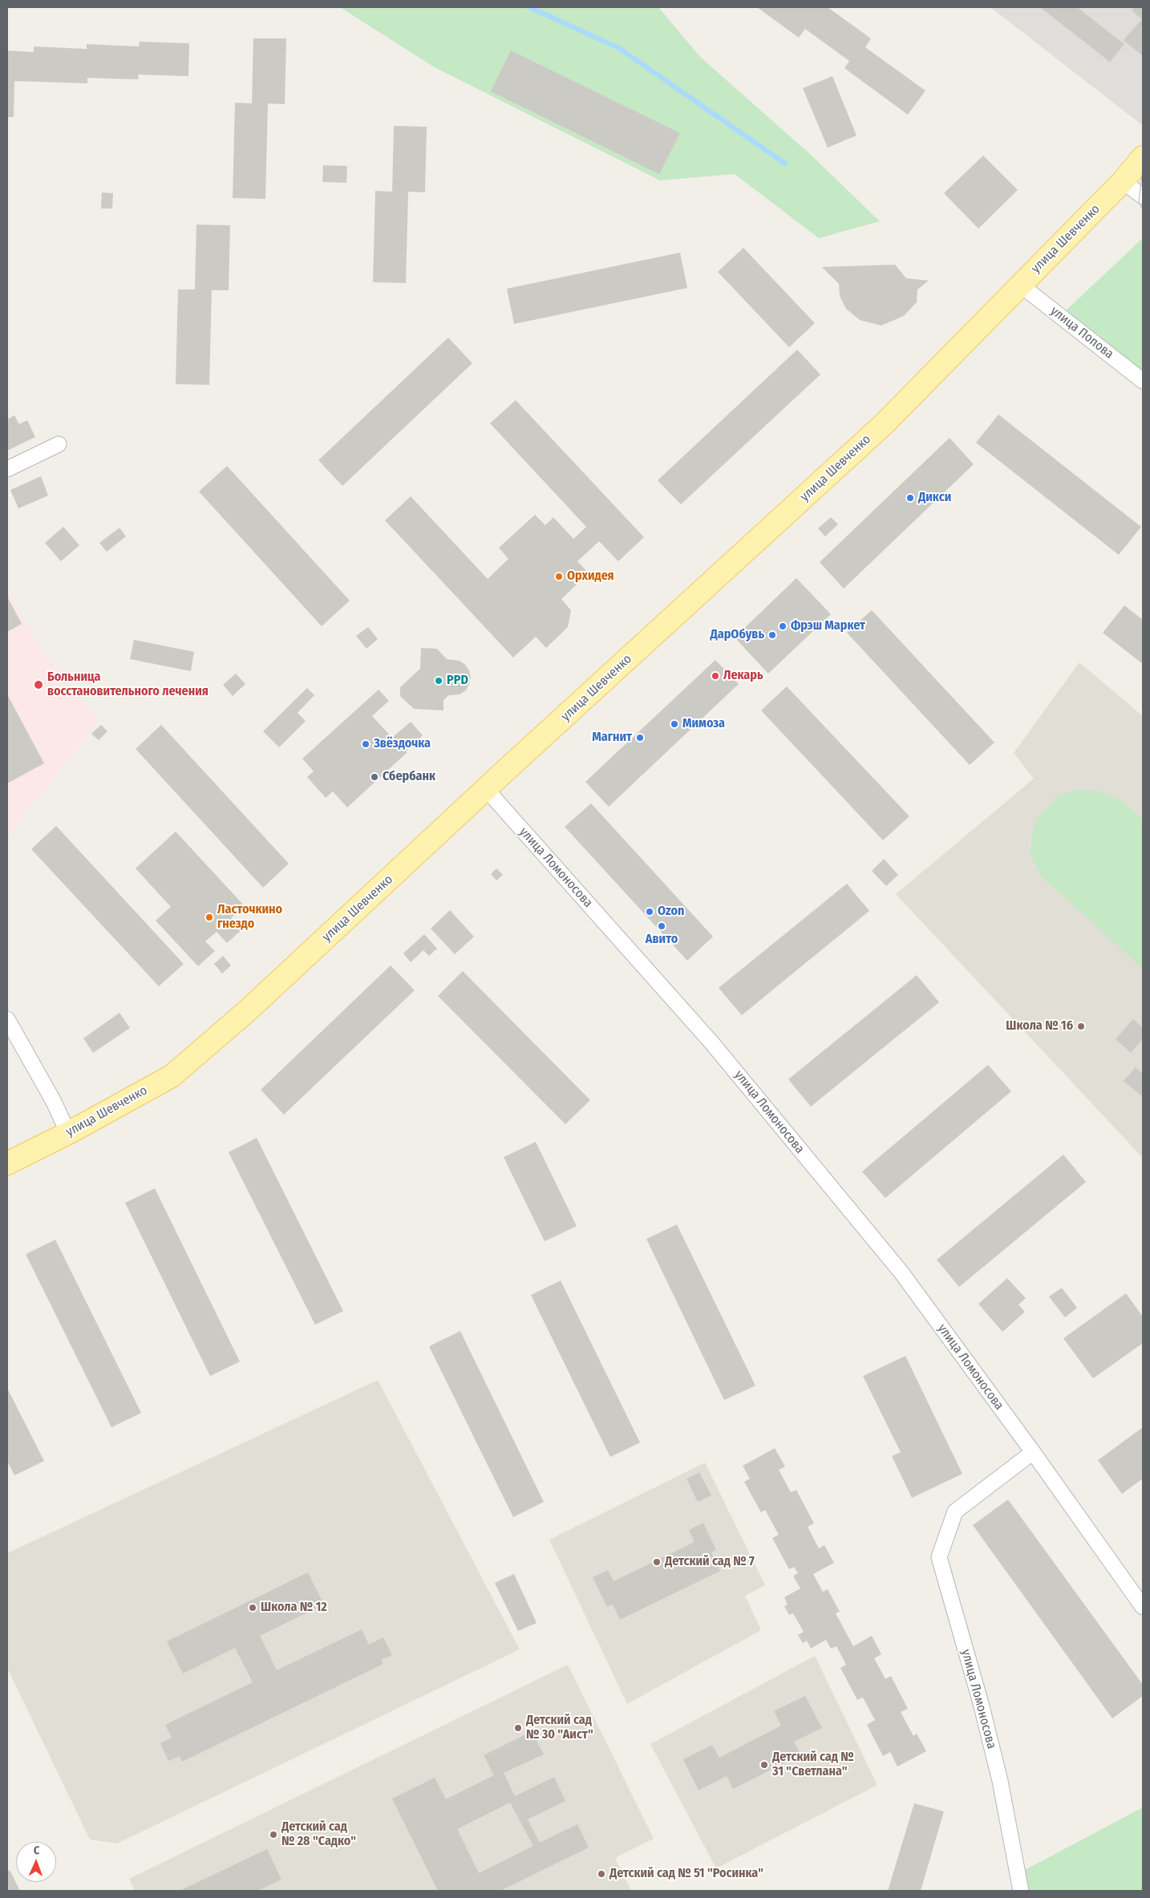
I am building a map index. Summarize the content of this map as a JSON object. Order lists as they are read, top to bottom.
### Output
{
  "streets": {
    "main road": ["улица Шевченко"],
    "street": ["улица Попова", "улица Ломоносова"]
  },
  "crossings": [
    ["улица Шевченко", "улица Попова"],
    ["улица Шевченко", "улица Ломоносова"]
  ],
  "places": [
    "Дикси",
    "Орхидея",
    "Фрэш Маркет",
    "ДарОбувь",
    "Лекарь",
    "PPD",
    "Больница восстановительного лечения",
    "Мимоза",
    "Магнит",
    "Звёздочка",
    "Сбербанк",
    "Ozon",
    "Ласточкино гнездо",
    "Авито",
    "Школа № 16",
    "Детский сад № 7",
    "Школа № 12",
    "Детский сад № 30 \"Аист\"",
    "Детский сад № 31 \"Светлана\"",
    "Детский сад № 28 \"Садко\"",
    "Детский сад № 51 \"Росинка\""
  ],
  "north": "top"
}
